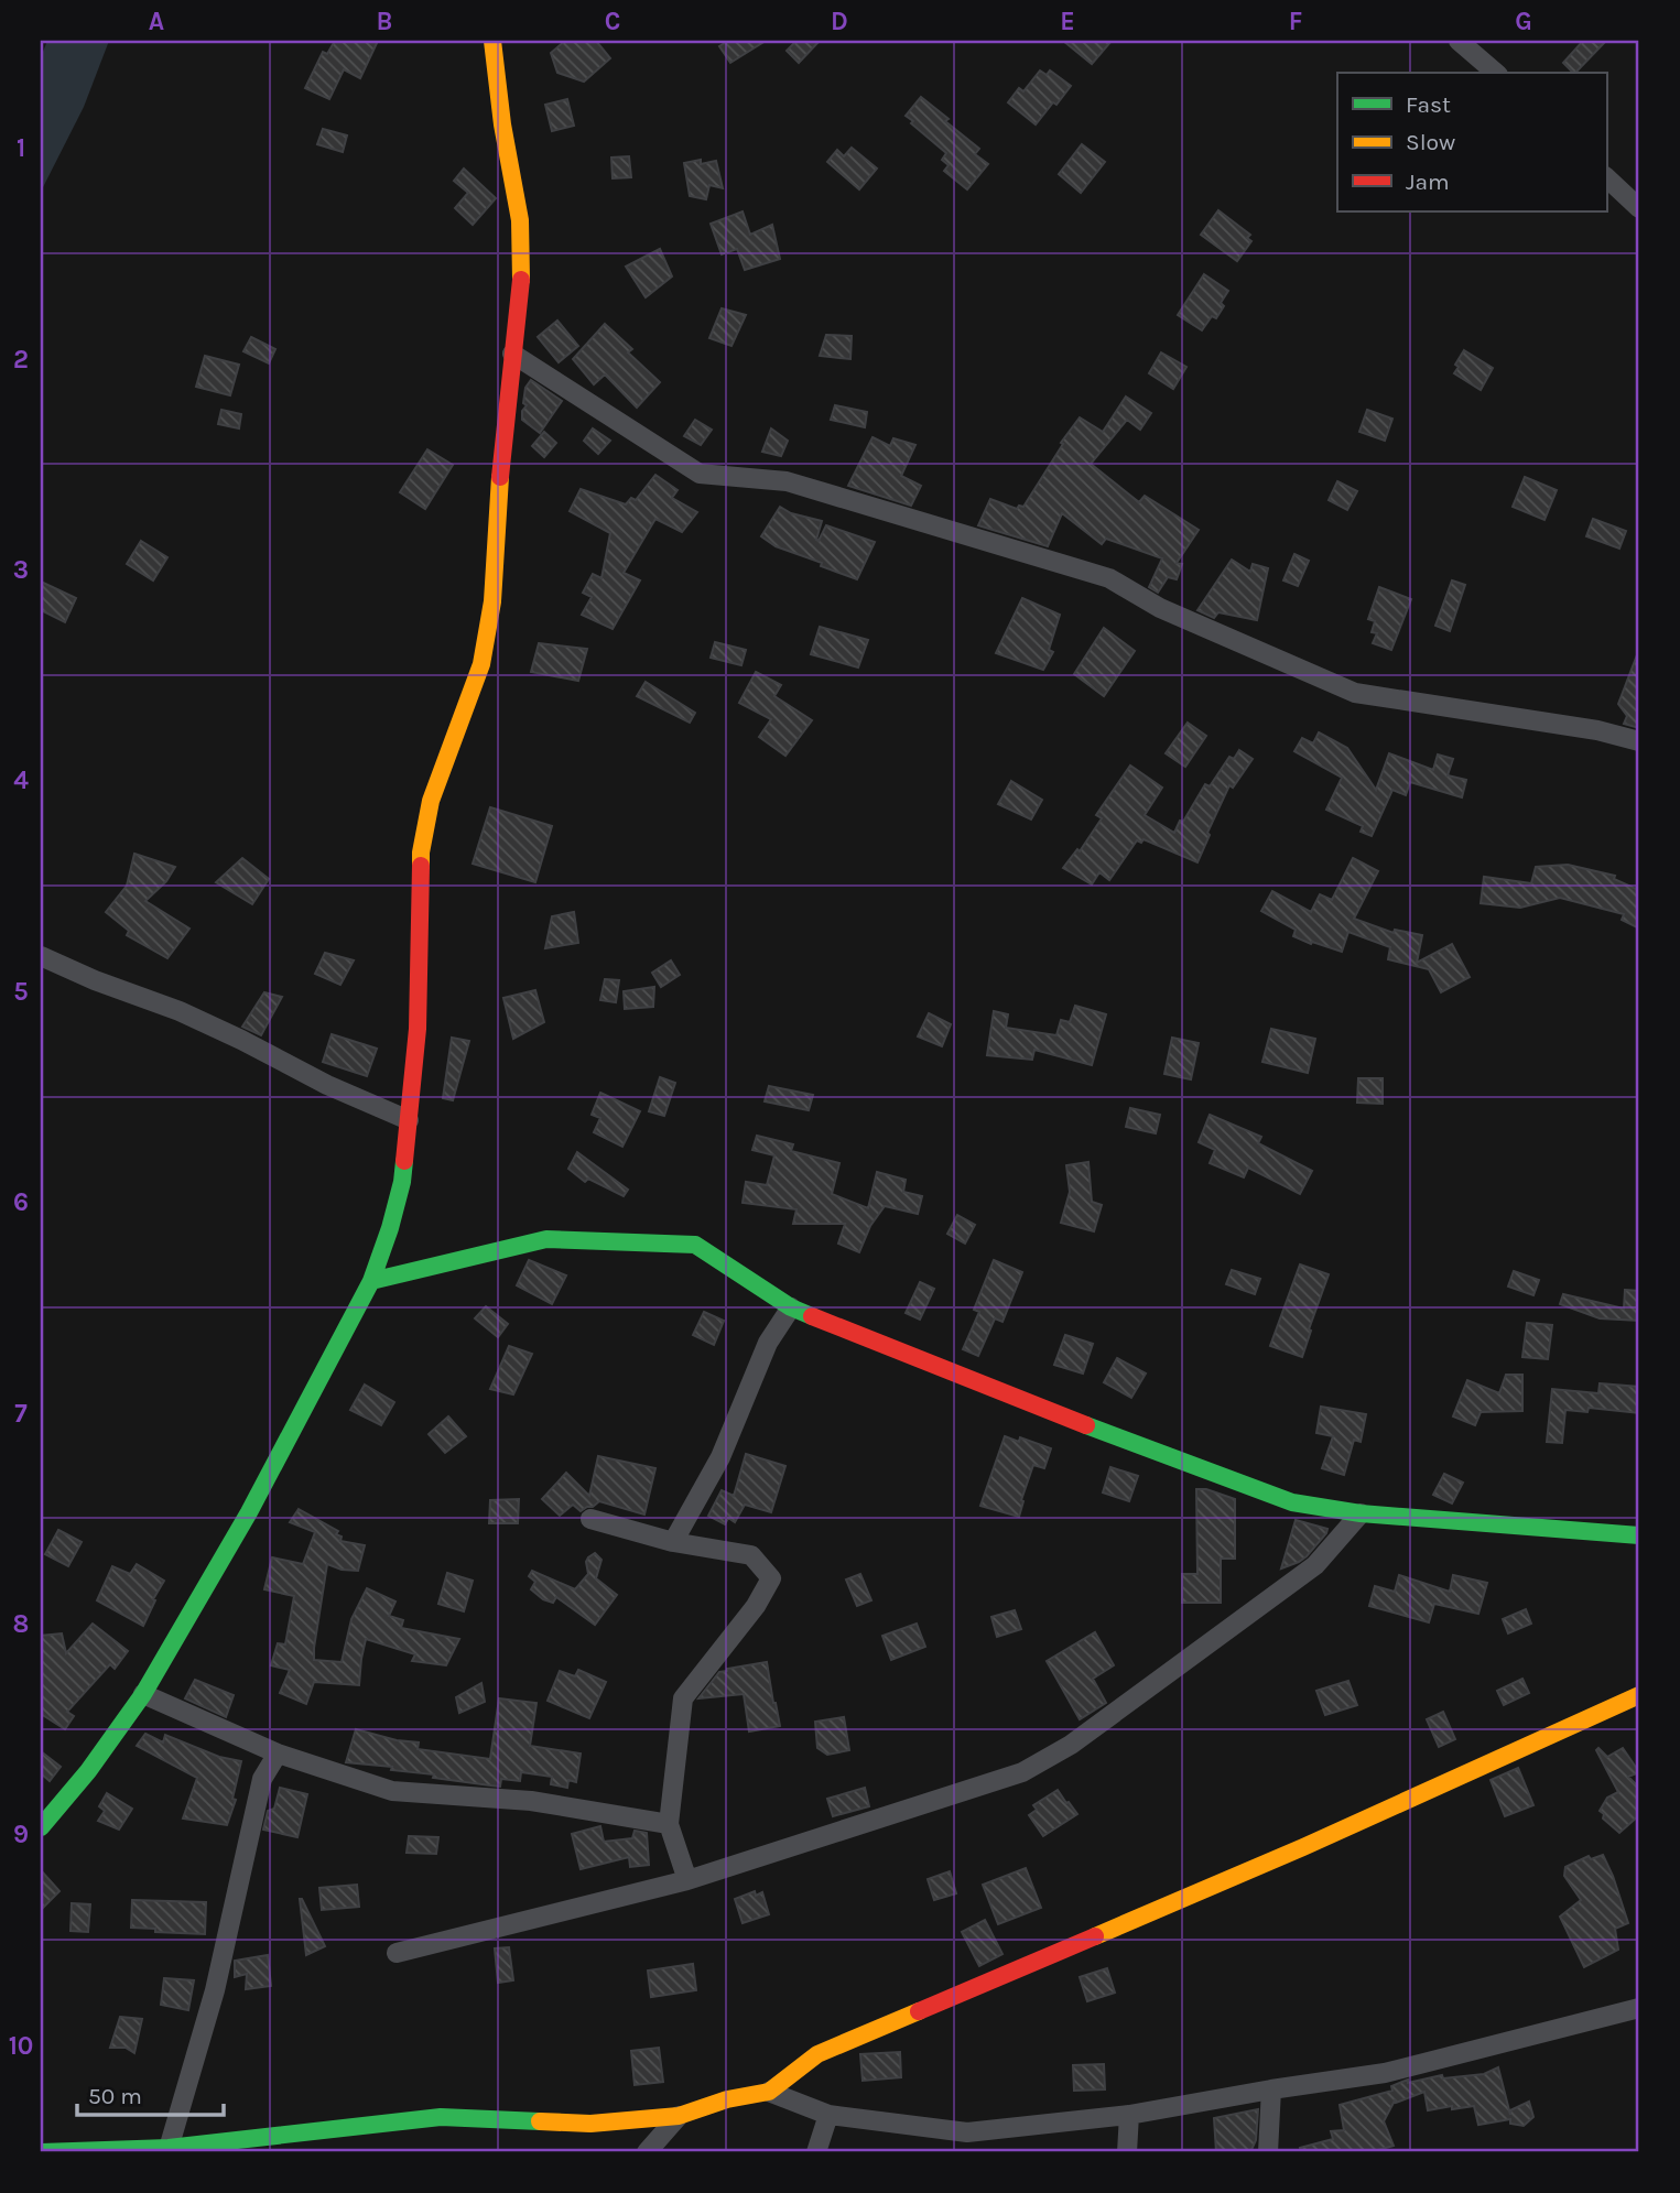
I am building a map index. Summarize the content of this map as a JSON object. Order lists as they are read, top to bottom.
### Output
{
  "legend": ["Fast", "Slow", "Jam"],
  "scale_bar": "50 m",
  "grid": {
    "columns": [
      "A",
      "B",
      "C",
      "D",
      "E",
      "F",
      "G"
    ],
    "rows": [
      "1",
      "2",
      "3",
      "4",
      "5",
      "6",
      "7",
      "8",
      "9",
      "10"
    ]
  }
}
